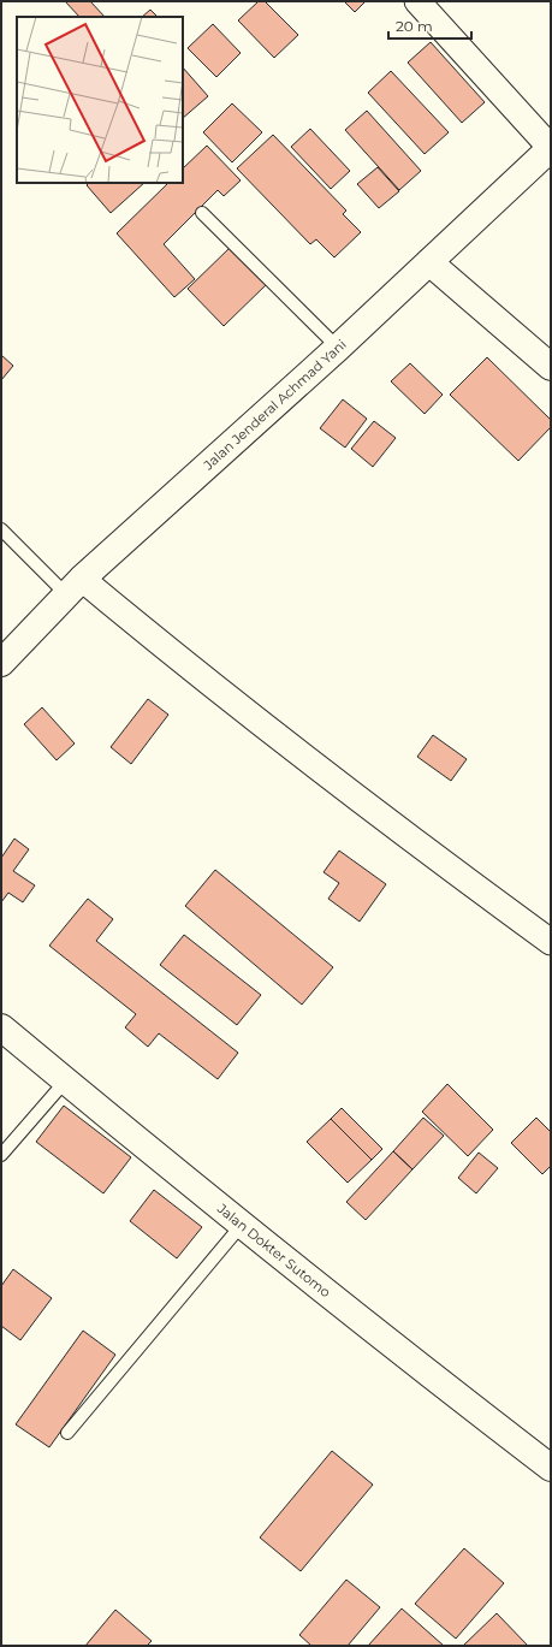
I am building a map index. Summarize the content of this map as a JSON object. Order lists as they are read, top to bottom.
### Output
{
  "streets": {
    "main road": ["Jalan Jenderal Achmad Yani", "Jalan Dokter Sutomo"]
  },
  "scale_bar": "20 m"
}
